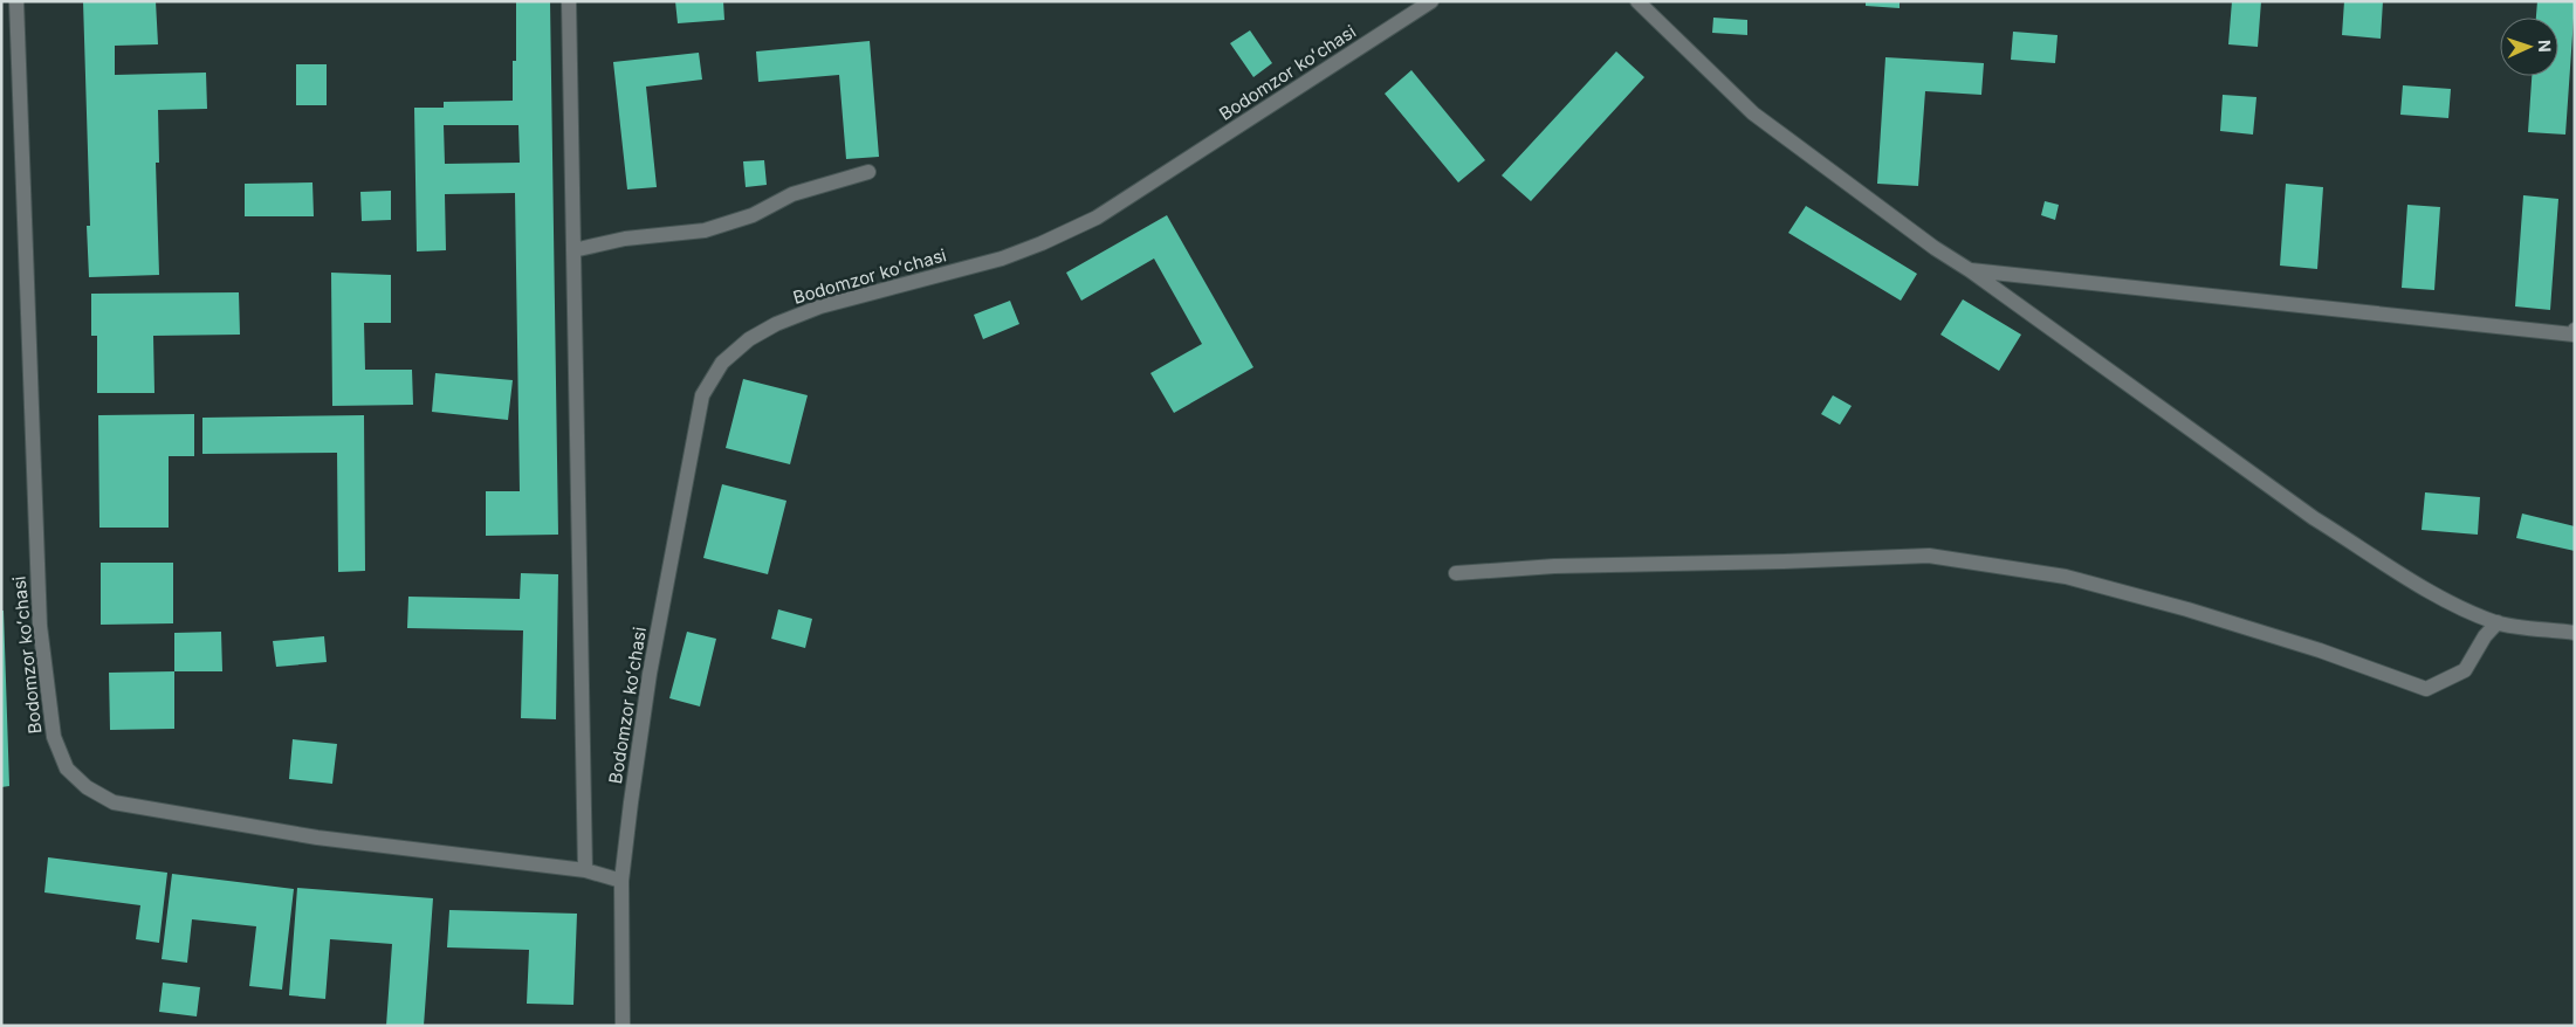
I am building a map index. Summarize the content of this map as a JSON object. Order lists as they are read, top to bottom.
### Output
{
  "streets": {
    "street": ["Bodomzor koʻchasi"]
  },
  "north": "right"
}
